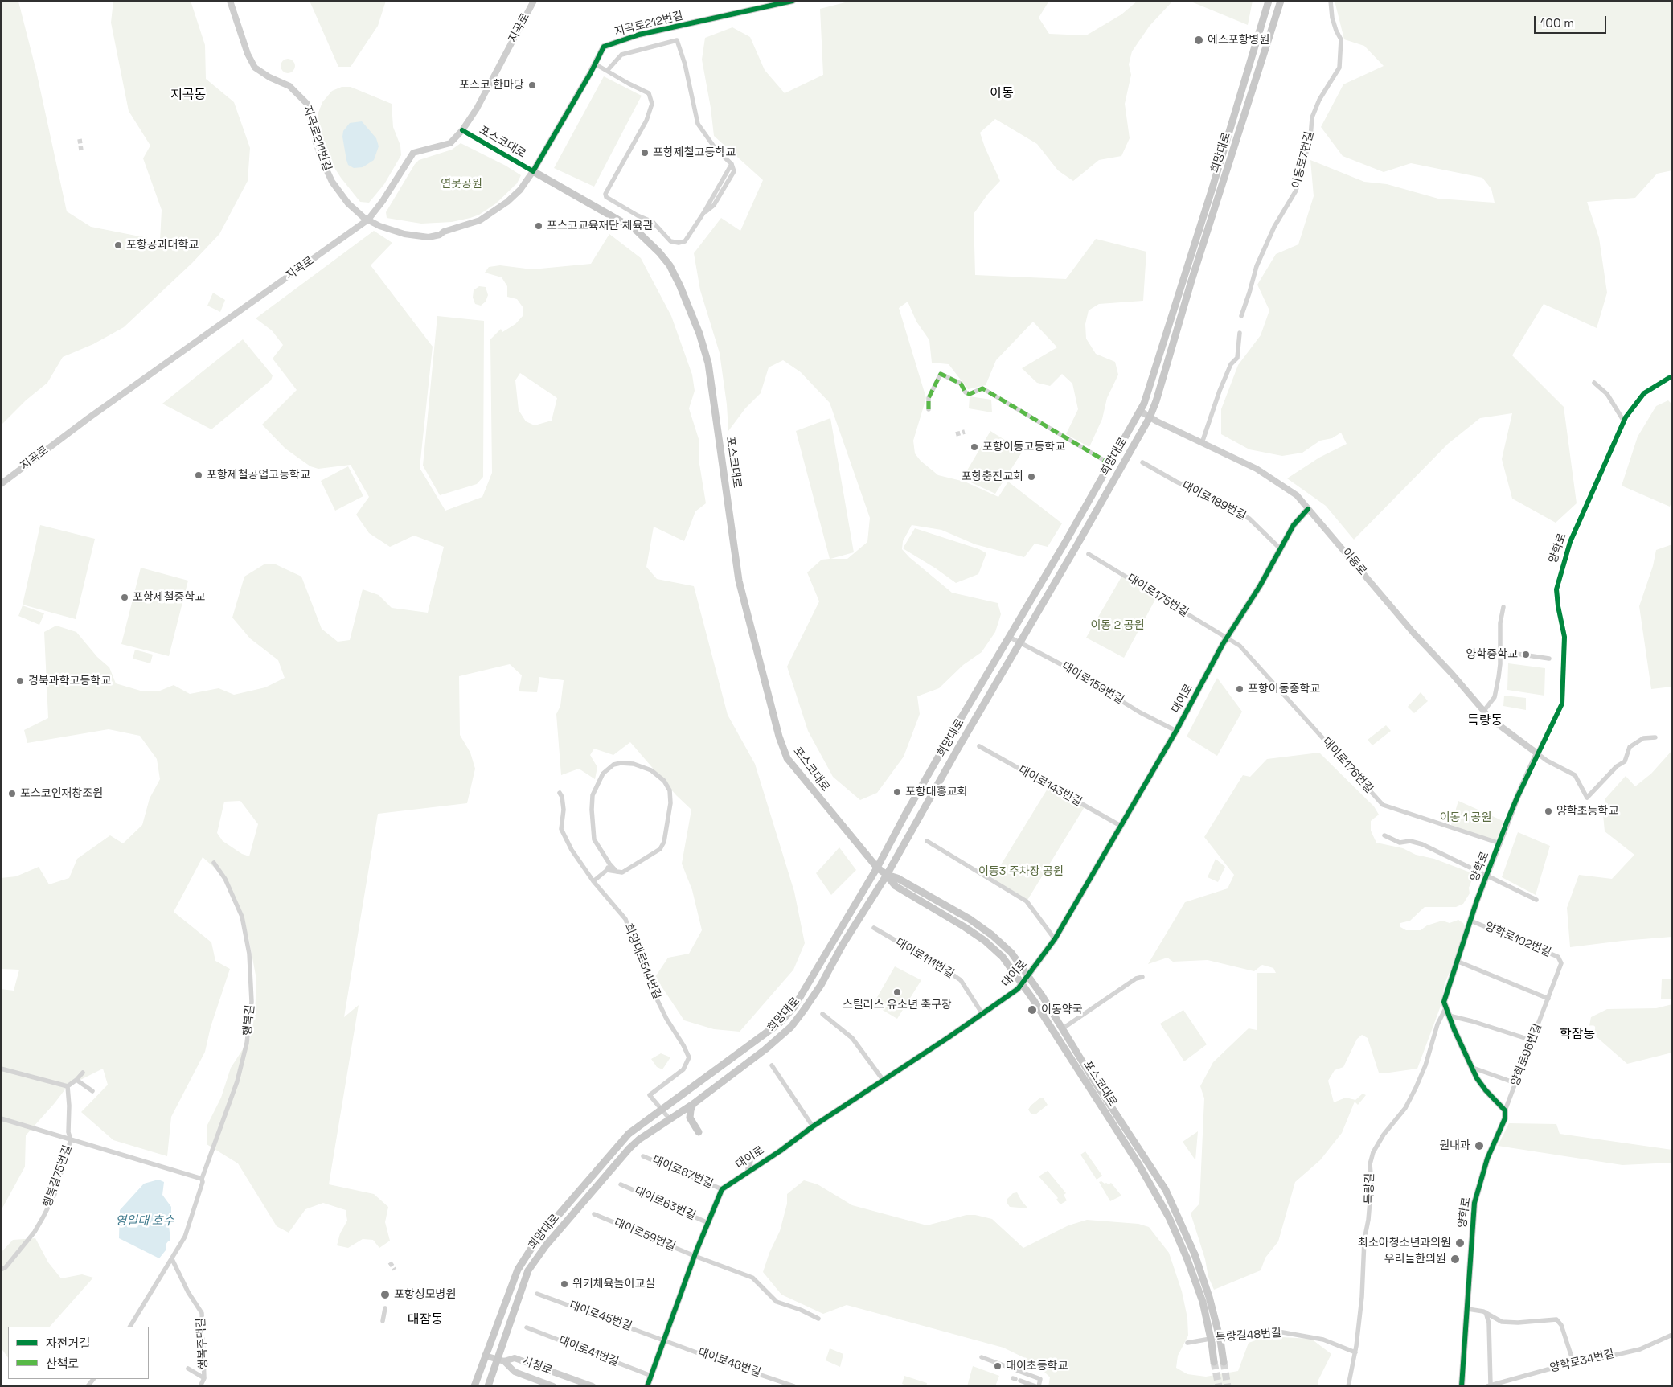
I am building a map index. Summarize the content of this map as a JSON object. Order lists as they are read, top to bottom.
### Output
{
  "streets": {
    "main road": ["포스코대로", "희망대로"],
    "street": [
      "지곡로212번길",
      "지곡로",
      "지곡로211번길",
      "이동로7번길",
      "대이로189번길",
      "양학로",
      "이동로",
      "대이로175번길",
      "대이로159번길",
      "대이로",
      "대이로176번길",
      "대이로143번길",
      "양학로102번길",
      "대이로111번길",
      "희망대로514번길",
      "행복길",
      "양학로96번길",
      "대이로67번길",
      "행복길75번길",
      "득량길",
      "대이로63번길",
      "대이로59번길",
      "대이로45번길",
      "득량길48번길",
      "행복주택길",
      "대이로41번길",
      "양학로34번길",
      "대이로46번길",
      "시청로"
    ]
  },
  "crossings": [
    ["지곡로212번길", "지곡로"],
    ["지곡로212번길", "지곡로211번길"],
    ["지곡로212번길", "포스코대로"],
    ["지곡로", "지곡로211번길"],
    ["지곡로", "포스코대로"],
    ["포스코대로", "희망대로"],
    ["포스코대로", "대이로"],
    ["희망대로", "이동로"],
    ["희망대로", "대이로159번길"],
    ["희망대로", "희망대로514번길"],
    ["희망대로", "시청로"],
    ["대이로189번길", "대이로"],
    ["양학로", "이동로"],
    ["양학로", "대이로176번길"],
    ["양학로", "양학로102번길"],
    ["양학로", "양학로96번길"],
    ["양학로", "득량길"],
    ["이동로", "대이로"],
    ["대이로175번길", "대이로"],
    ["대이로175번길", "대이로176번길"],
    ["대이로159번길", "대이로"],
    ["대이로", "대이로176번길"],
    ["대이로", "대이로143번길"],
    ["대이로", "대이로111번길"],
    ["대이로", "대이로67번길"],
    ["양학로102번길", "양학로96번길"],
    ["행복길", "행복주택길"],
    ["득량길", "득량길48번길"],
    ["대이로45번길", "대이로46번길"]
  ],
  "districts": [
    "이동",
    "지곡동",
    "득량동",
    "학잠동",
    "대잠동"
  ],
  "water": ["영일대 호수"],
  "parks": [
    "연못공원",
    "이동 2 공원",
    "이동 1 공원",
    "이동3 주차장 공원"
  ],
  "places": [
    "에스포항병원",
    "포스코 한마당",
    "포항제철고등학교",
    "포스코교육재단 체육관",
    "포항공과대학교",
    "포항이동고등학교",
    "포항제철공업고등학교",
    "포항충진교회",
    "포항제철중학교",
    "양학중학교",
    "경북과학고등학교",
    "포항이동중학교",
    "포항대흥교회",
    "포스코인재창조원",
    "양학초등학교",
    "스틸러스 유소년 축구장",
    "이동약국",
    "원내과",
    "최소아청소년과의원",
    "우리들한의원",
    "위키체육놀이교실",
    "포항성모병원",
    "대이초등학교"
  ],
  "legend": ["자전거길", "산책로"],
  "scale_bar": "100 m"
}
